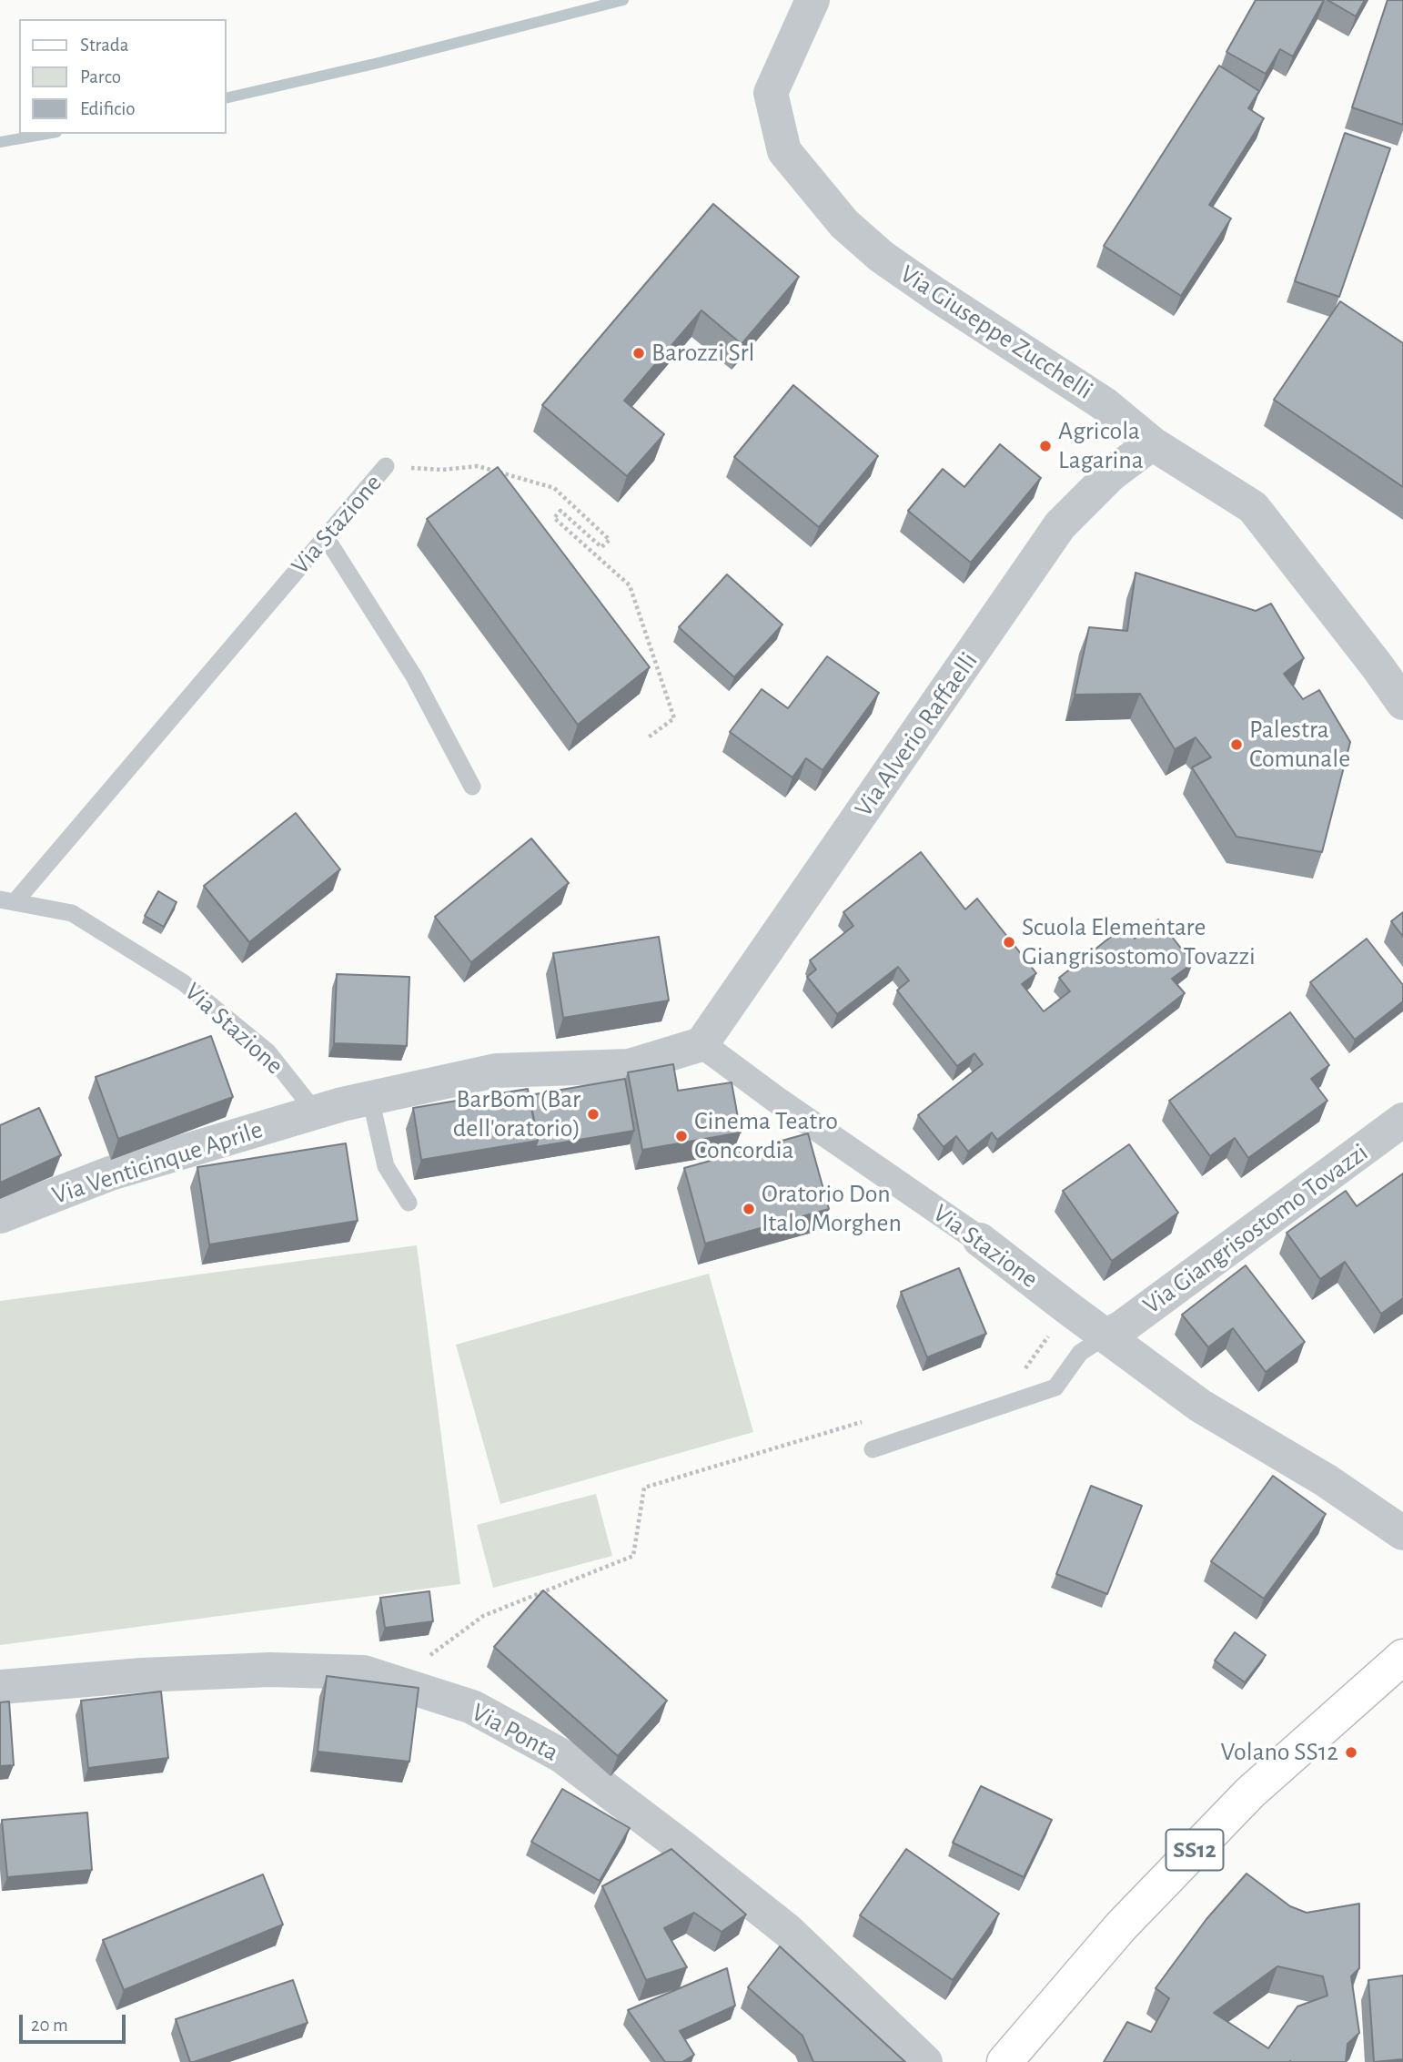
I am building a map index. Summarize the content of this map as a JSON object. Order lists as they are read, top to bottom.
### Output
{
  "streets": {
    "main road": ["SS12"],
    "street": [
      "Via Giuseppe Zucchelli",
      "Via Stazione",
      "Via Alverio Raffaelli",
      "Via Venticinque Aprile",
      "Via Giangrisostomo Tovazzi",
      "Via Ponta"
    ]
  },
  "crossings": [
    ["Via Giuseppe Zucchelli", "Via Alverio Raffaelli"],
    ["Via Stazione", "Via Alverio Raffaelli"],
    ["Via Stazione", "Via Venticinque Aprile"],
    ["Via Stazione", "Via Giangrisostomo Tovazzi"]
  ],
  "places": [
    "Barozzi Srl",
    "Agricola Lagarina",
    "Palestra Comunale",
    "Scuola Elementare Giangrisostomo Tovazzi",
    "BarBom (Bar dell'oratorio)",
    "Cinema Teatro Concordia",
    "Oratorio Don Italo Morghen",
    "Volano SS12"
  ],
  "legend": ["Strada", "Parco", "Edificio"],
  "scale_bar": "20 m"
}
